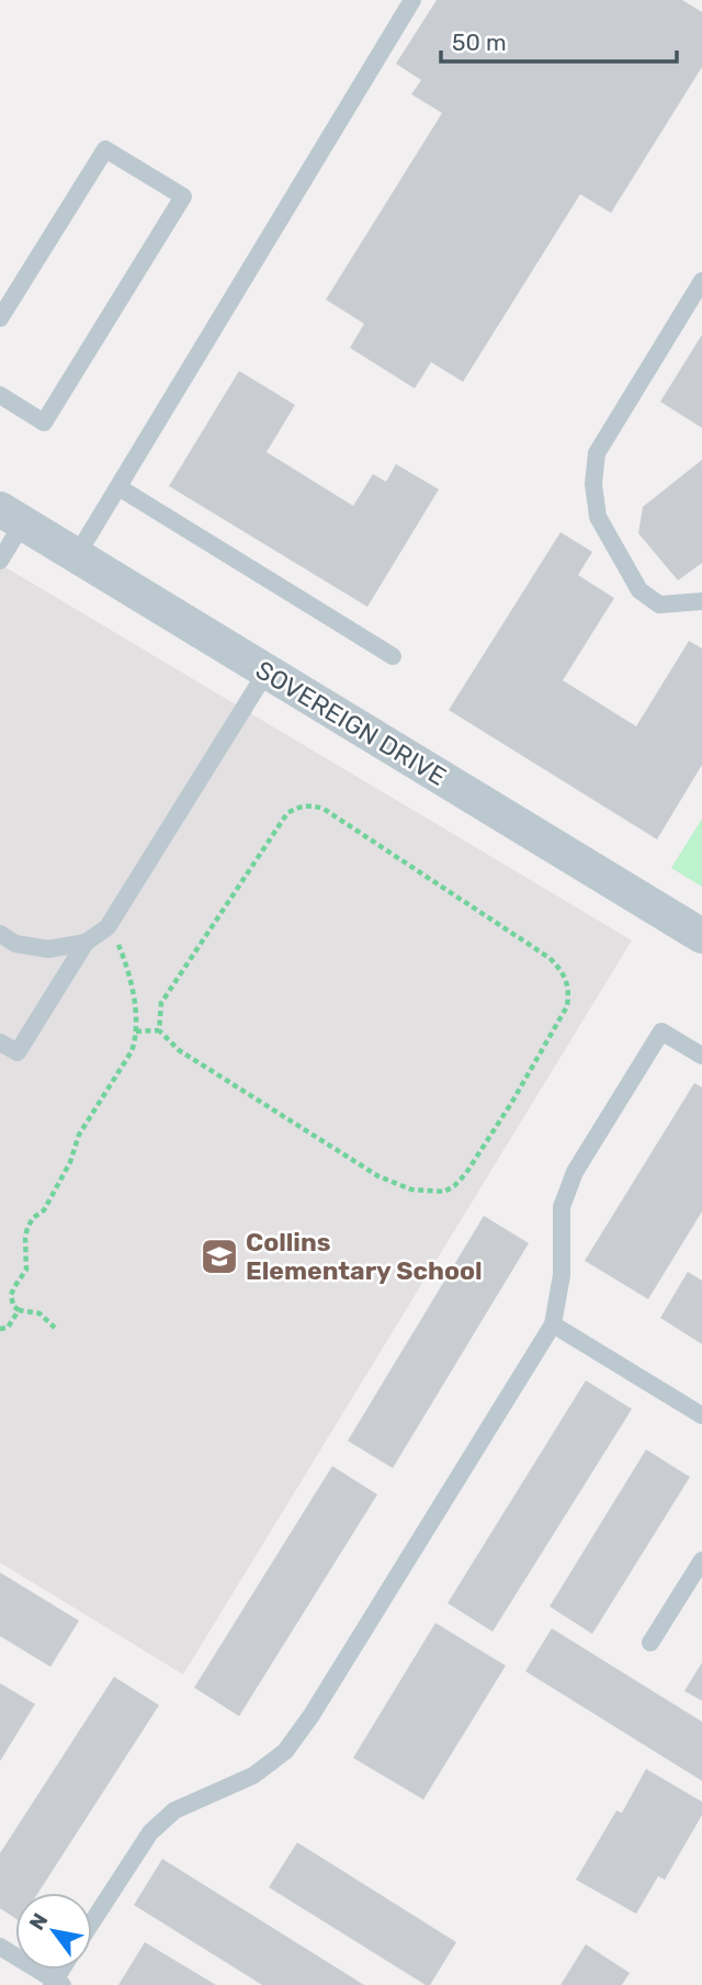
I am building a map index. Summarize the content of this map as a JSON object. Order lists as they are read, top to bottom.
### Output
{
  "streets": {
    "street": ["SOVEREIGN DRIVE"]
  },
  "places": {
    "school or university": ["Collins Elementary School"]
  },
  "scale_bar": "50 m",
  "north": "top left"
}
